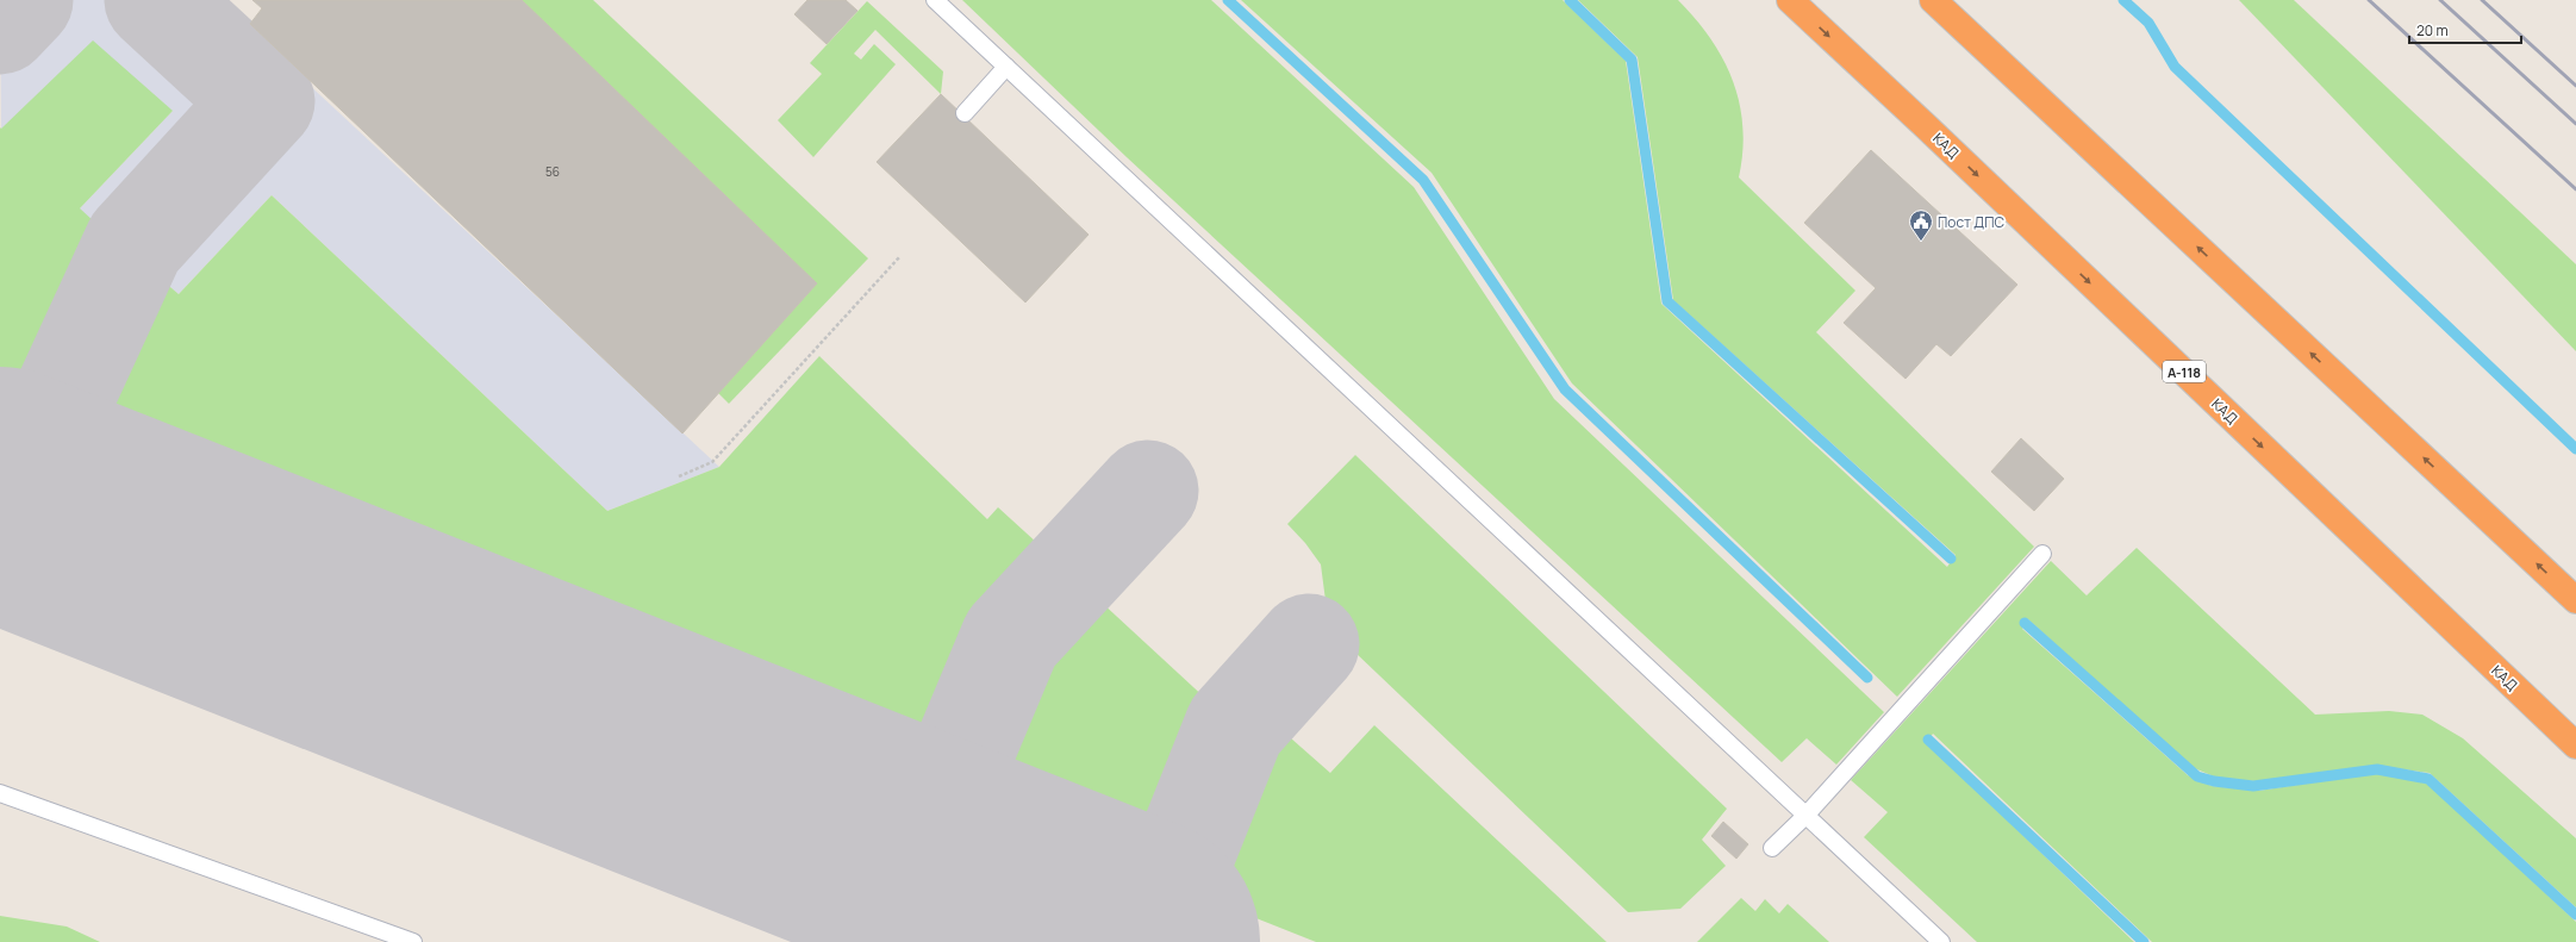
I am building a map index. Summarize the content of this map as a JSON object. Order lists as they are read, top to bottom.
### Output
{
  "streets": {
    "highway": ["КАД", "А-118"]
  },
  "places": {
    "public building": ["Пост ДПС"]
  },
  "house_numbers": ["56"],
  "scale_bar": "20 m"
}
